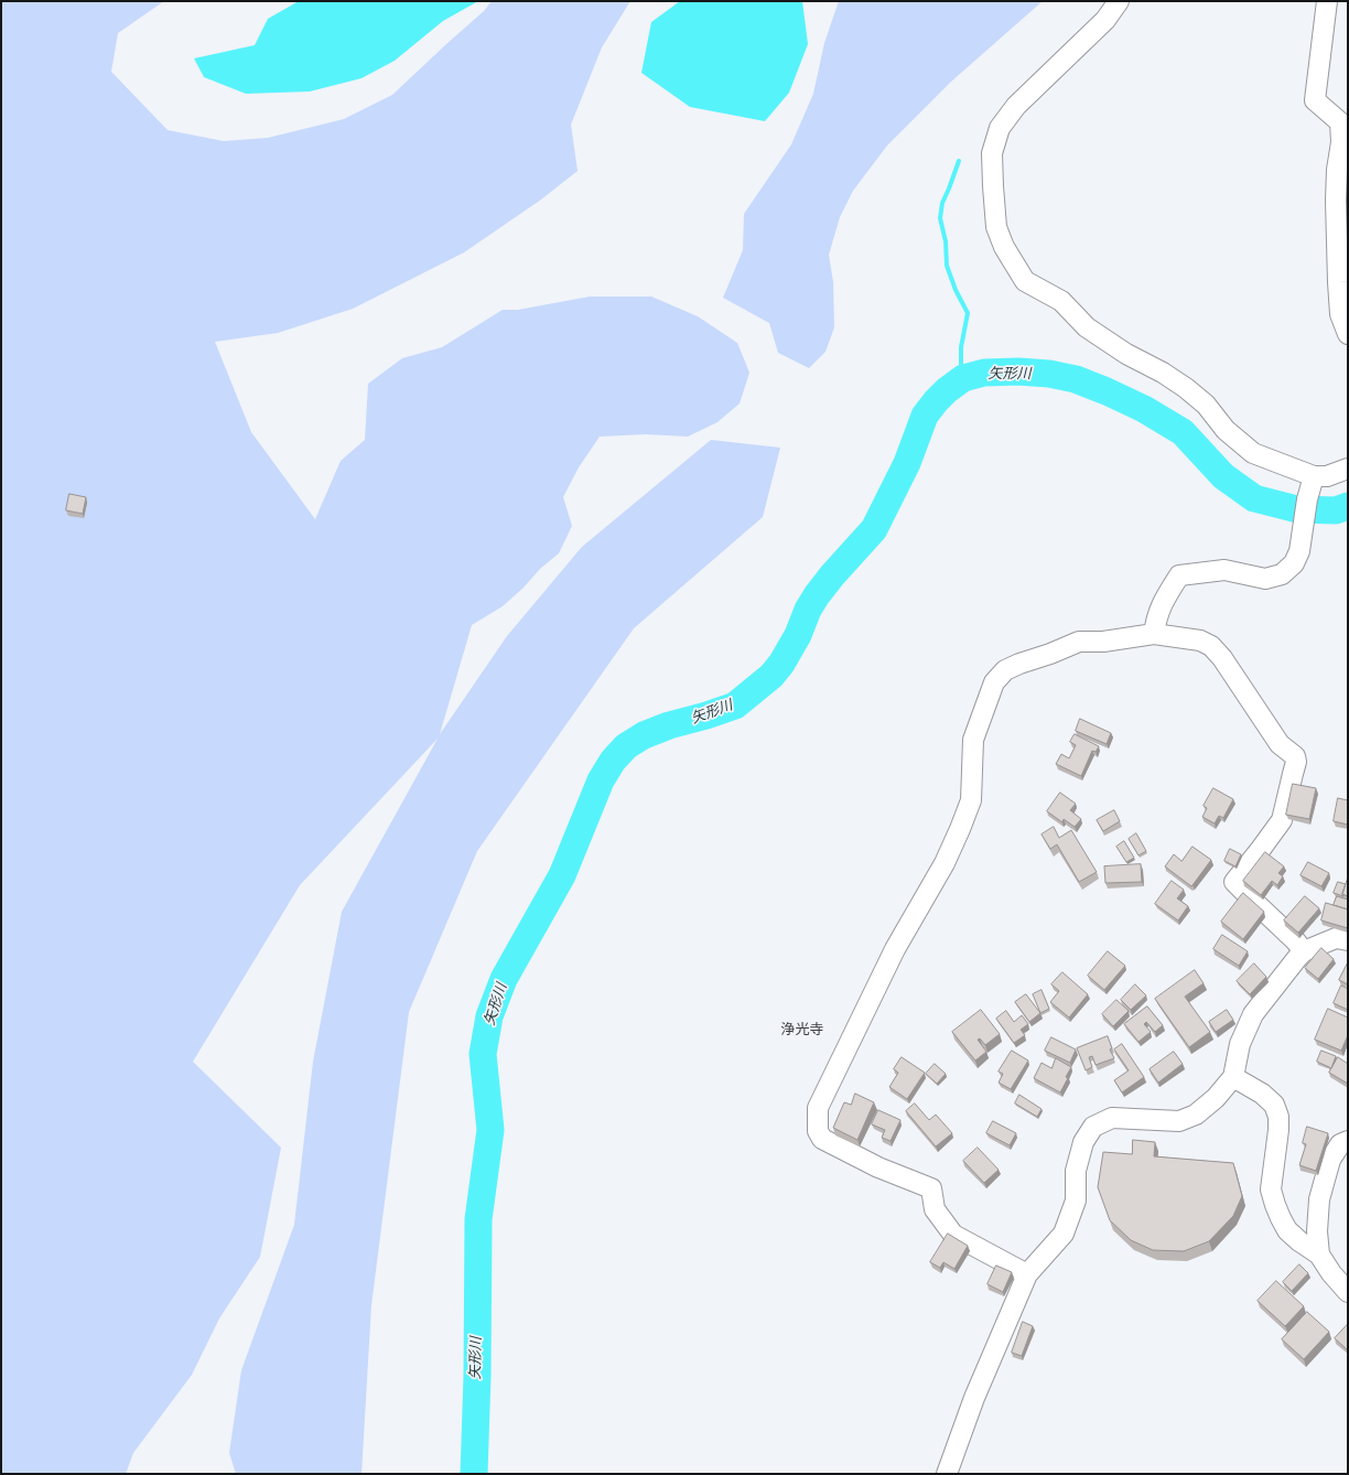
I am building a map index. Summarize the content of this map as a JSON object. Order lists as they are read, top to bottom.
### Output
{
  "districts": ["浄光寺"],
  "water": ["矢形川"]
}
